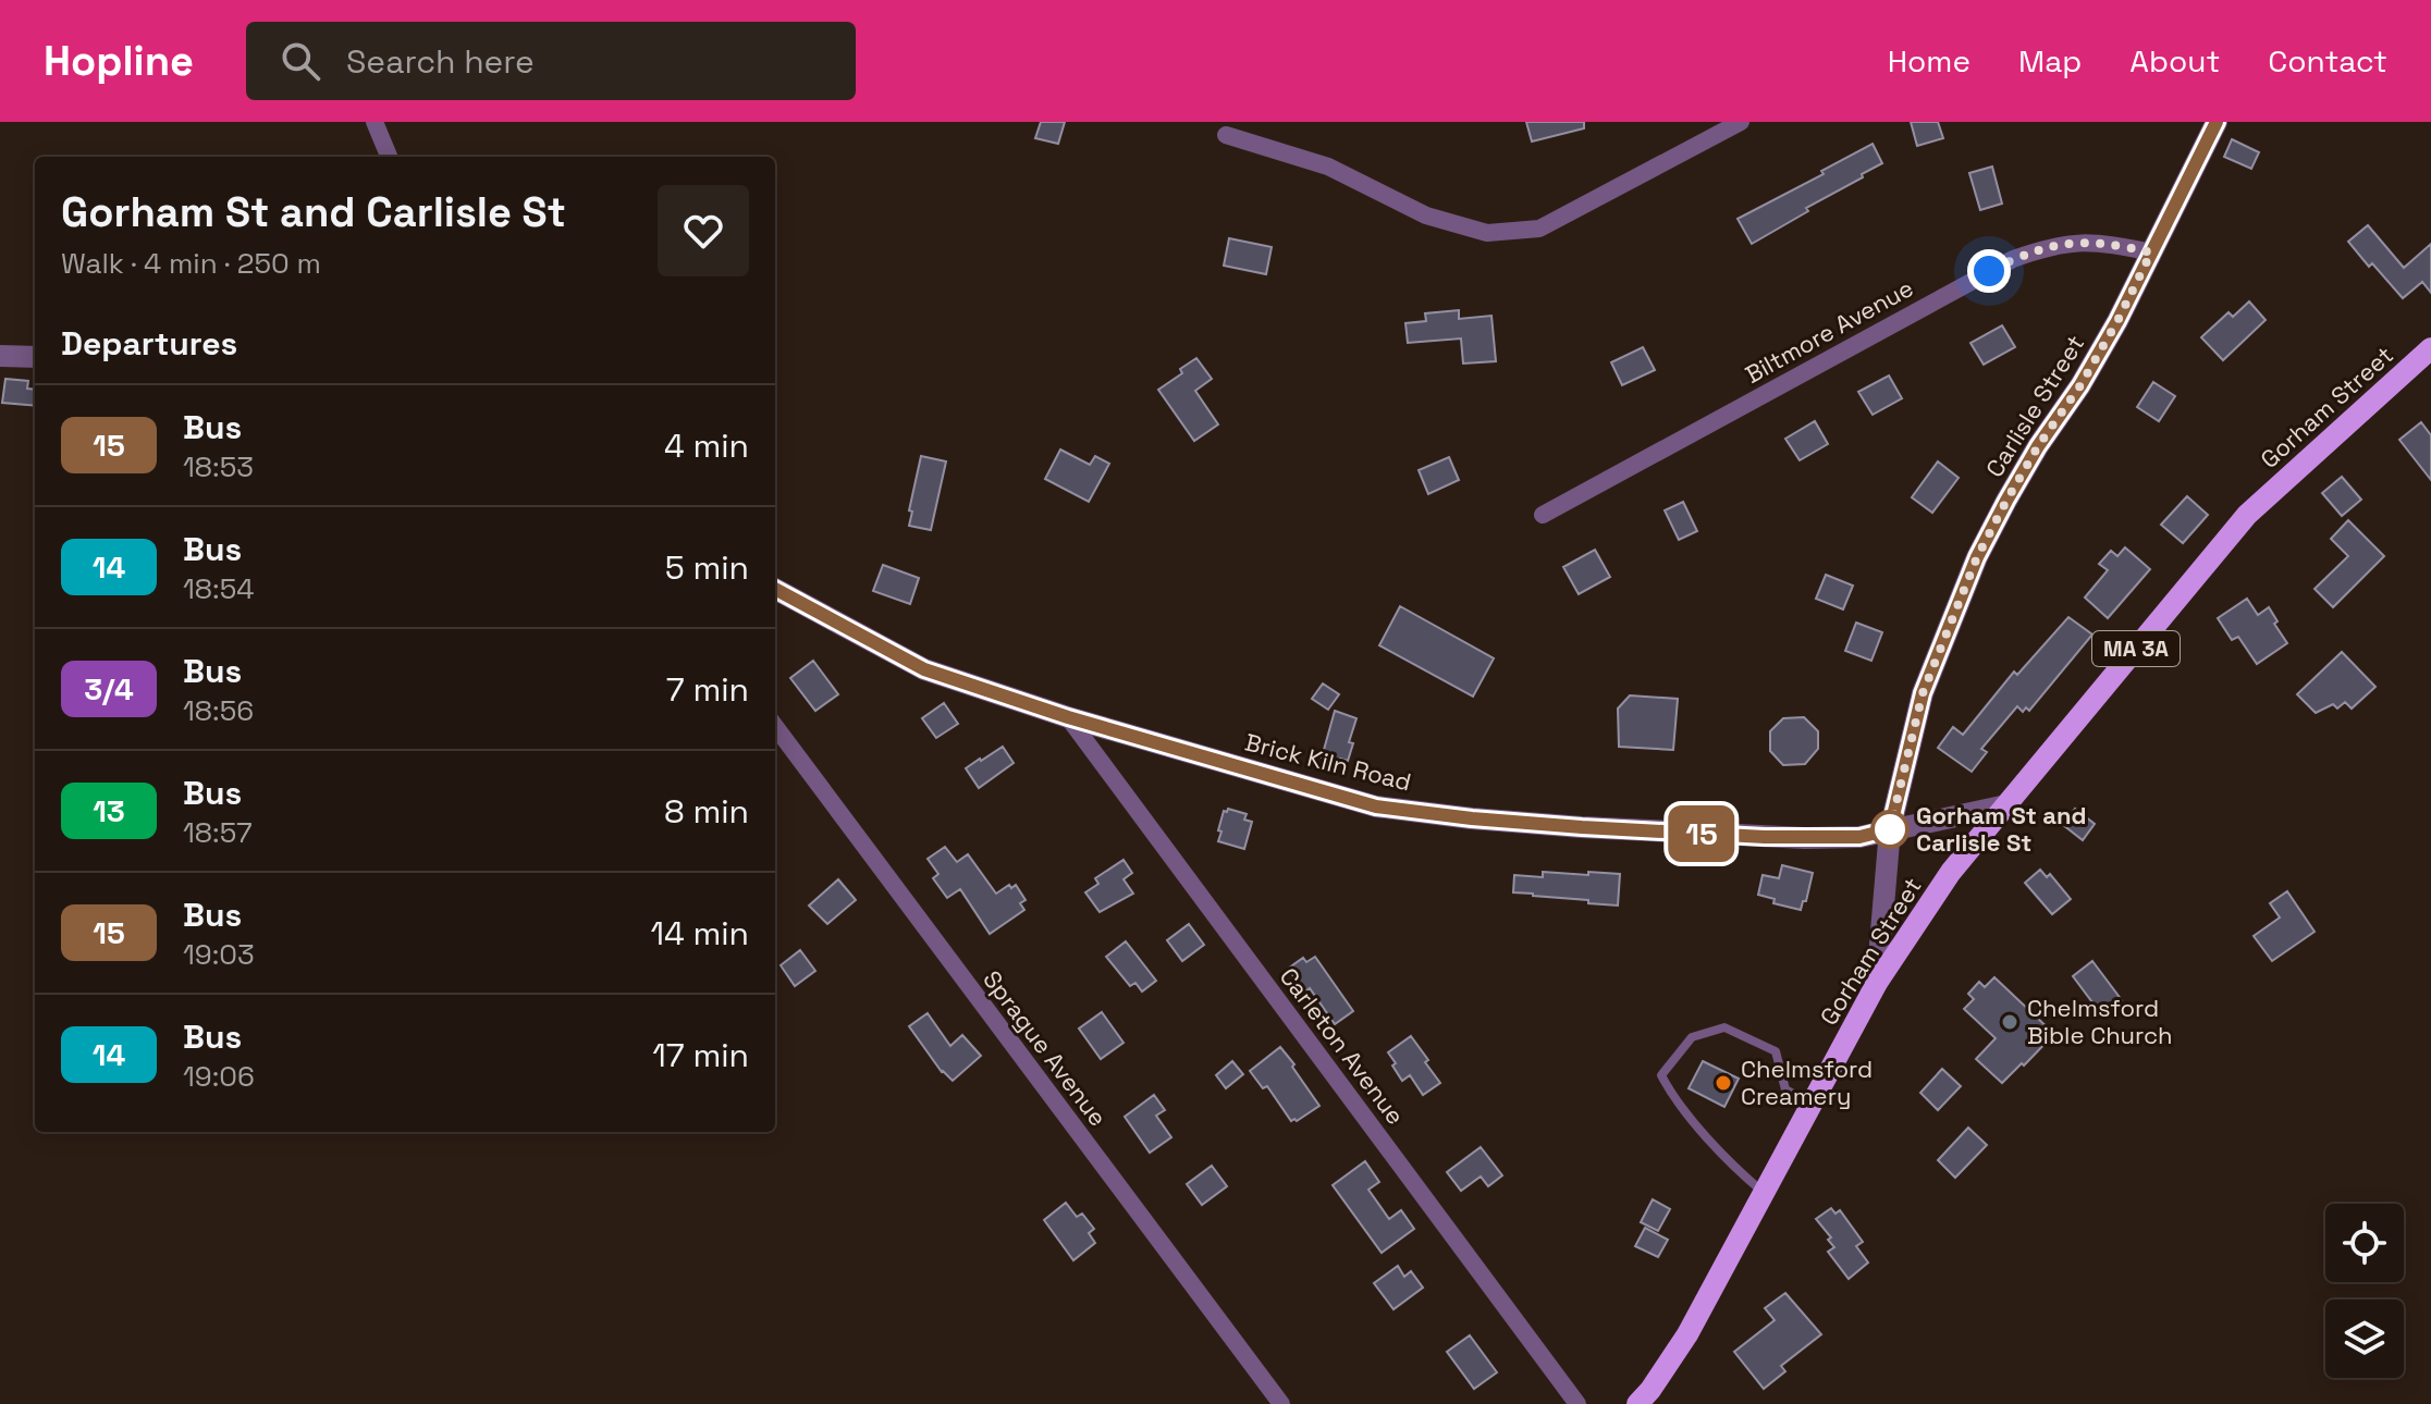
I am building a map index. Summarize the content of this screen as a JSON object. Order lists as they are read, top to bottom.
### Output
{
  "streets": {
    "main road": ["Gorham Street", "MA 3A"],
    "street": [
      "Biltmore Avenue",
      "Carlisle Street",
      "Brick Kiln Road",
      "Carleton Avenue",
      "Sprague Avenue"
    ]
  },
  "crossings": [
    ["Biltmore Avenue", "Carlisle Street"],
    ["Carlisle Street", "Gorham Street"],
    ["Carlisle Street", "Brick Kiln Road"],
    ["Gorham Street", "Brick Kiln Road"],
    ["Brick Kiln Road", "Carleton Avenue"]
  ],
  "places": ["Gorham St and Carlisle St", "Chelmsford Bible Church", "Chelmsford Creamery"],
  "lines": ["bus line 15"],
  "page": {
    "header": "Hopline",
    "search": "Search here",
    "nav": [
      "Home",
      "Map",
      "About",
      "Contact"
    ],
    "on_map": "15",
    "heading": [
      ["Gorham St and Carlisle St", "Walk · 4 min · 250 m"],
      "Departures"
    ],
    "list": [
      {
        "mark": "15",
        "name": "Bus",
        "note": "18:53",
        "value": "4 min"
      },
      {
        "mark": "14",
        "name": "Bus",
        "note": "18:54",
        "value": "5 min"
      },
      {
        "mark": "3/4",
        "name": "Bus",
        "note": "18:56",
        "value": "7 min"
      },
      {
        "mark": "13",
        "name": "Bus",
        "note": "18:57",
        "value": "8 min"
      },
      {
        "mark": "15",
        "name": "Bus",
        "note": "19:03",
        "value": "14 min"
      },
      {
        "mark": "14",
        "name": "Bus",
        "note": "19:06",
        "value": "17 min"
      }
    ]
  }
}
